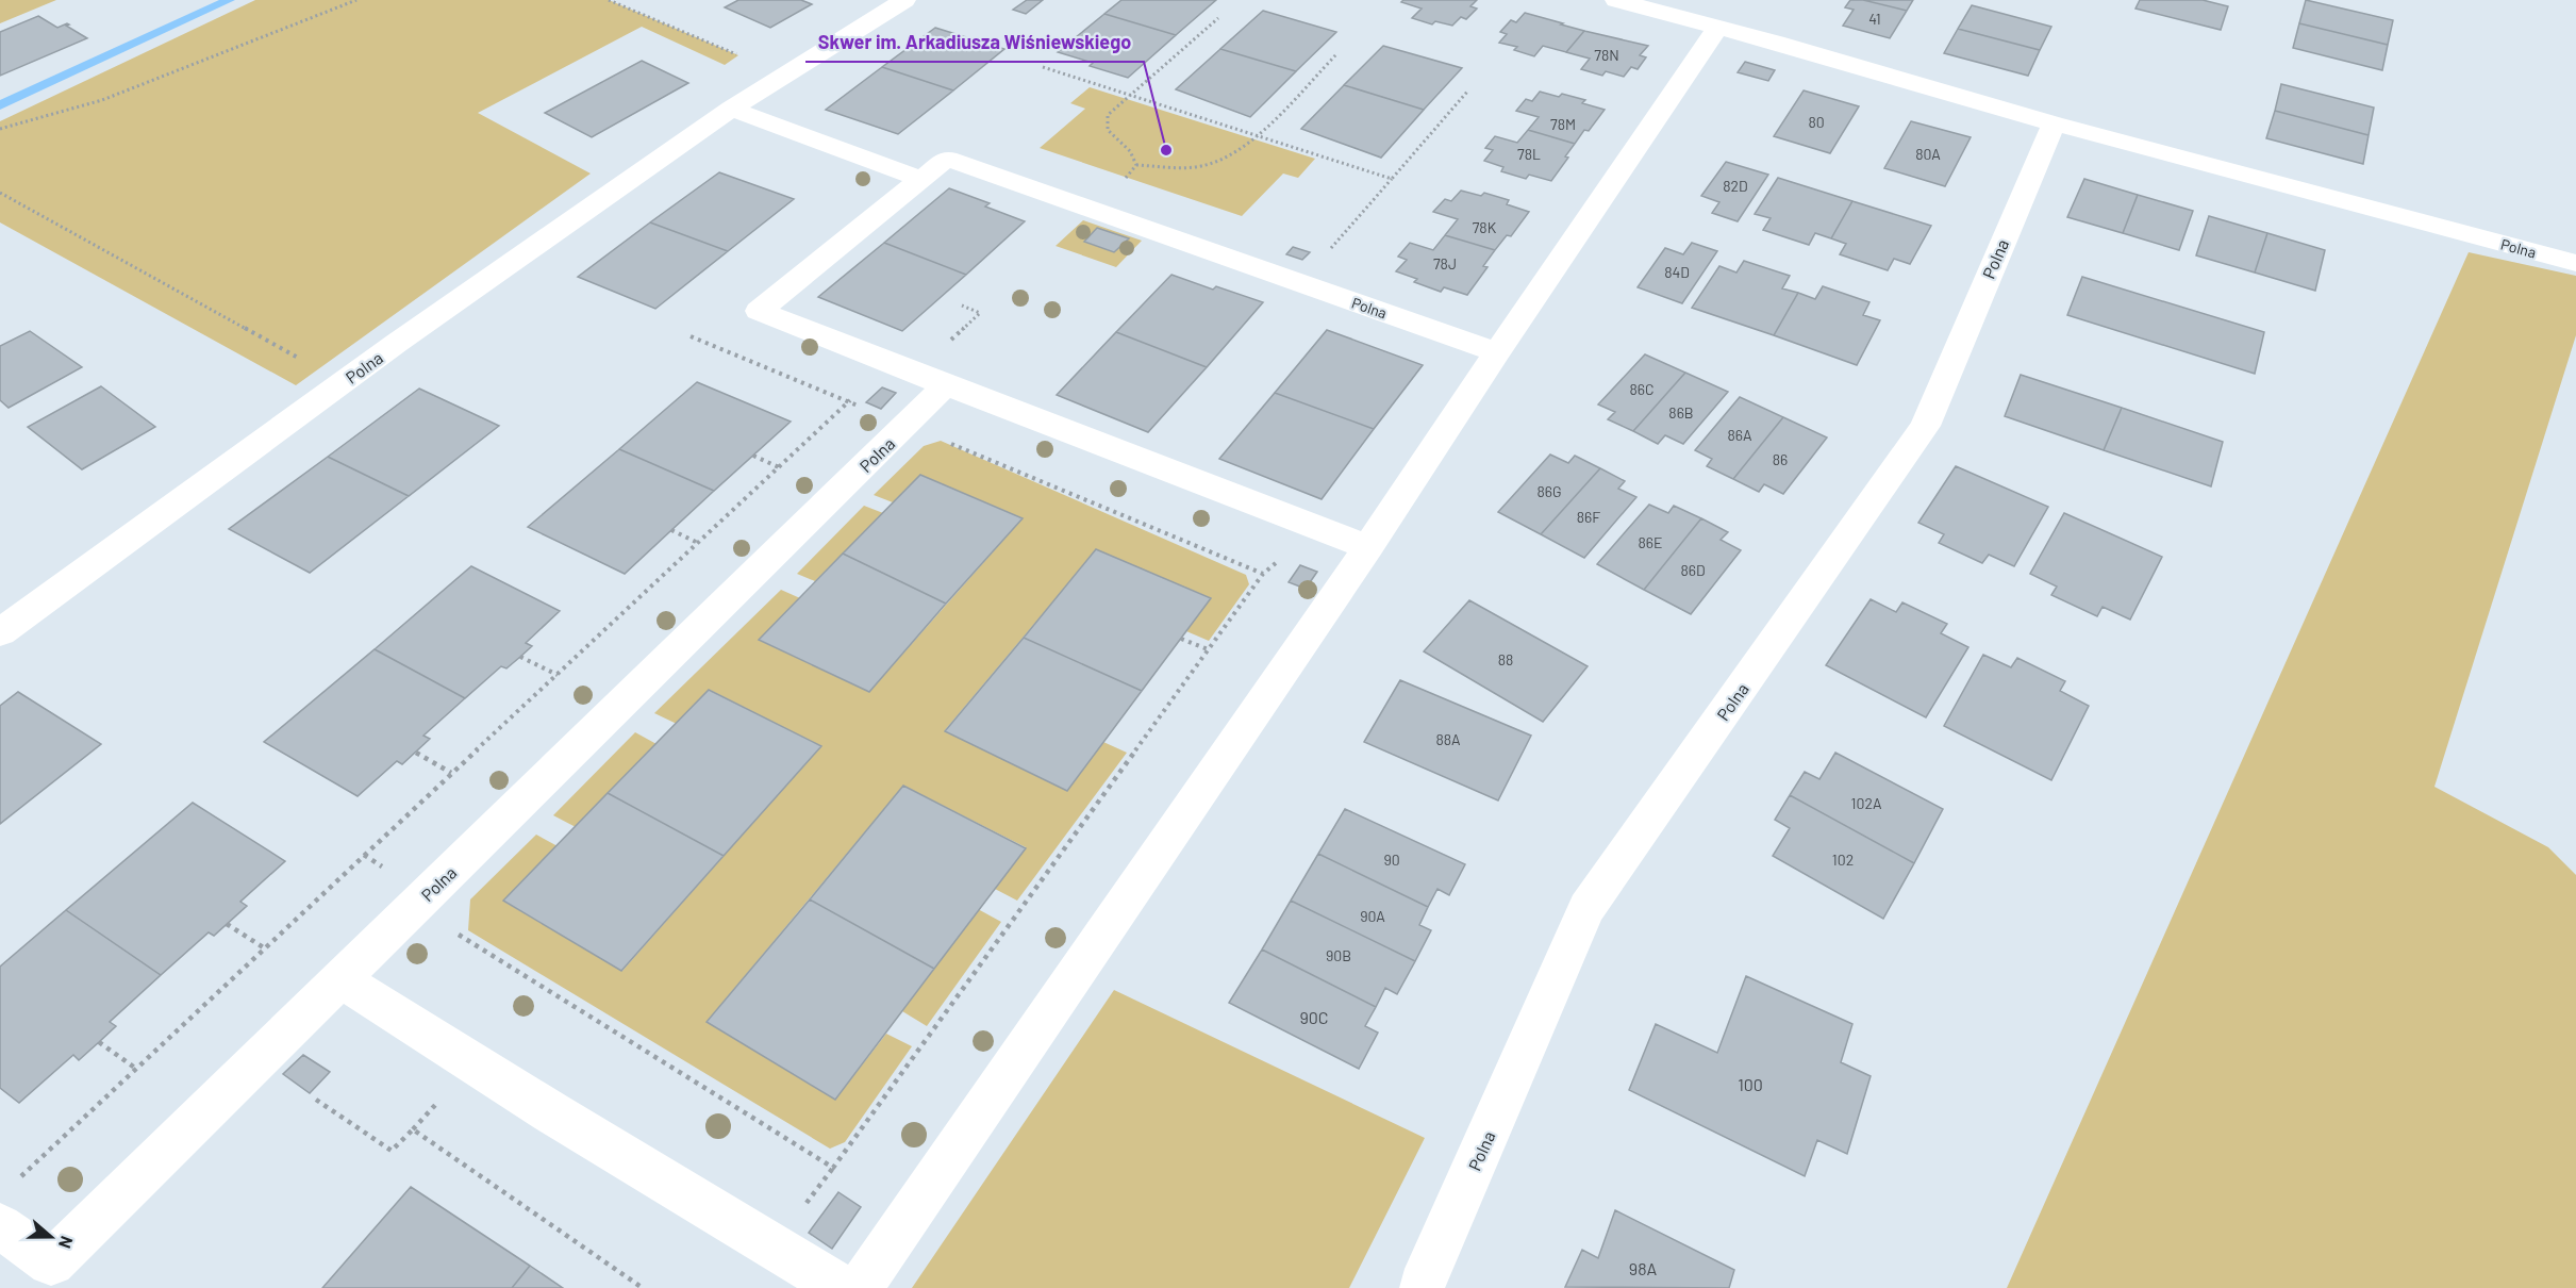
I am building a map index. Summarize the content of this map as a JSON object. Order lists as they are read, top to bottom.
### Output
{
  "streets": {
    "street": ["Polna"]
  },
  "places": ["Skwer im. Arkadiusza Wiśniewskiego"],
  "house_numbers": [
    "41",
    "78N",
    "80",
    "78M",
    "78L",
    "80A",
    "82D",
    "78K",
    "78J",
    "84D",
    "86C",
    "86B",
    "86A",
    "86",
    "86G",
    "86F",
    "86E",
    "86D",
    "88",
    "88A",
    "102A",
    "90",
    "102",
    "90A",
    "90B",
    "90C",
    "100",
    "98A"
  ],
  "north": "right"
}
